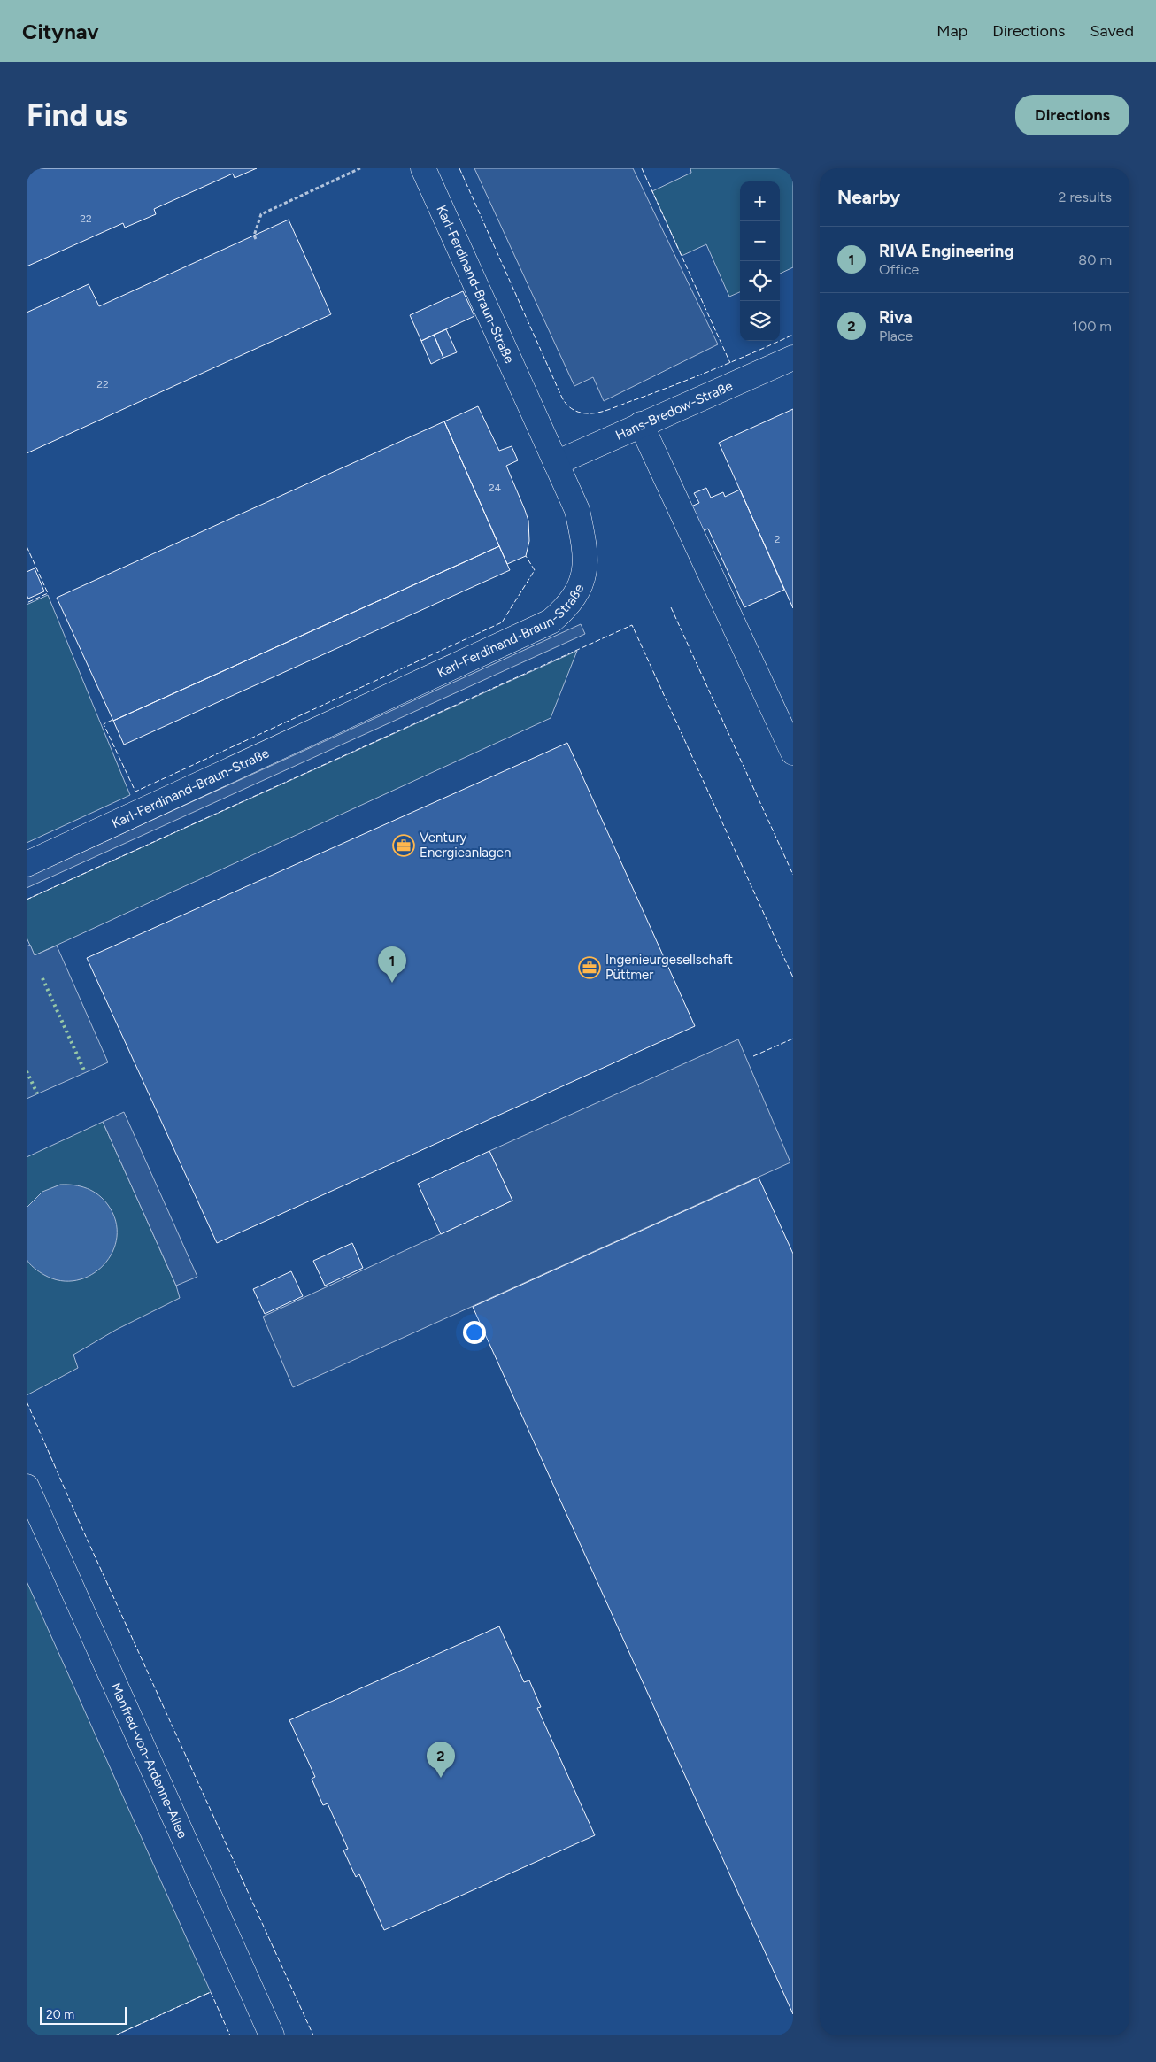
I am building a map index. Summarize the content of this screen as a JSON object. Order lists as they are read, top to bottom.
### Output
{
  "streets": {
    "street": ["Karl-Ferdinand-Braun-Straße", "Hans-Bredow-Straße", "Manfred-von-Ardenne-Allee"]
  },
  "crossings": [
    ["Karl-Ferdinand-Braun-Straße", "Hans-Bredow-Straße"]
  ],
  "places": {
    "office": ["Ventury Energieanlagen", "Ingenieurgesellschaft Püttmer"]
  },
  "house_numbers": [
    "22",
    "22",
    "24",
    "2"
  ],
  "scale_bar": "20 m",
  "page": {
    "header": "Citynav",
    "nav": ["Map", "Directions", "Saved"],
    "buttons": "Directions",
    "title": "Find us",
    "heading": ["Nearby", "2 results"],
    "map_buttons": ["+", "−"],
    "list": [
      {
        "mark": "1",
        "name": "RIVA Engineering",
        "note": "Office",
        "value": "80 m"
      },
      {
        "mark": "2",
        "name": "Riva",
        "note": "Place",
        "value": "100 m"
      }
    ],
    "pins": ["1", "2"],
    "scale": "20 m"
  }
}
